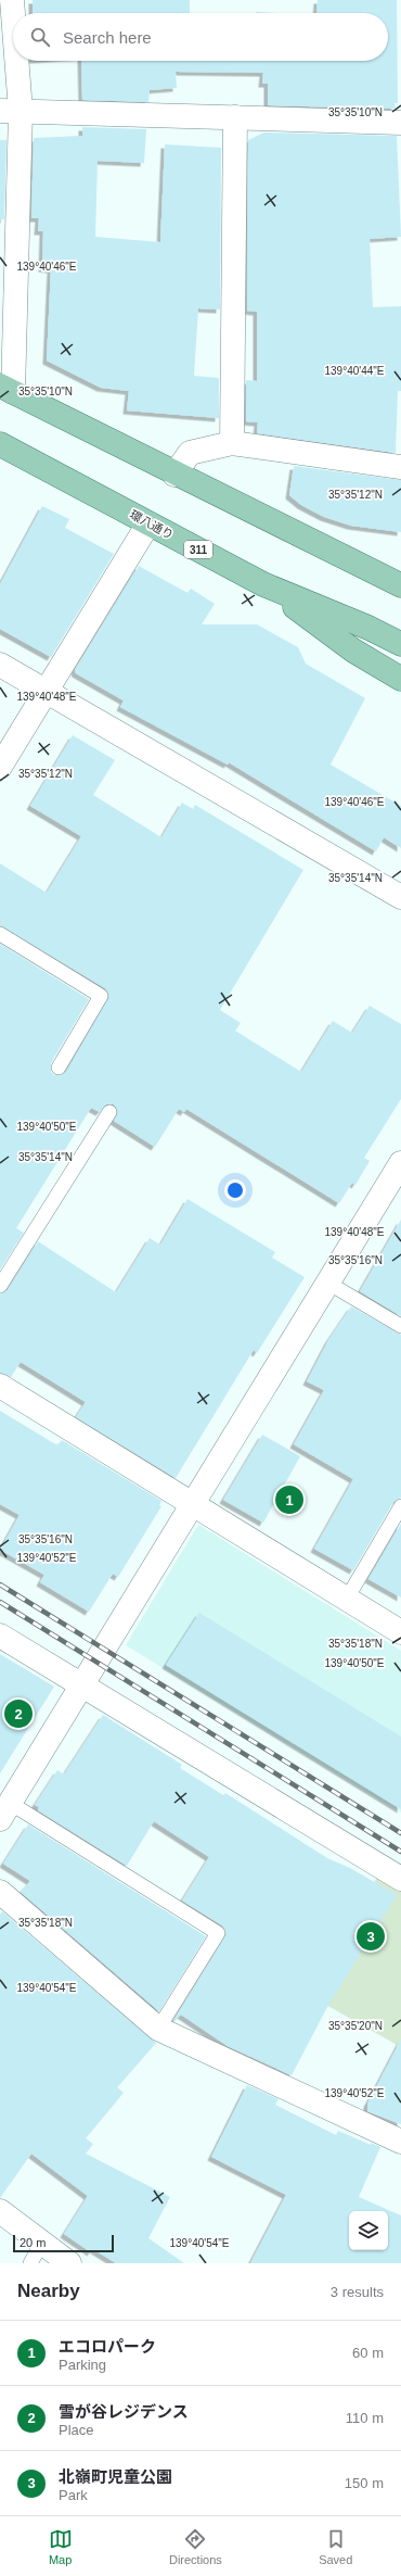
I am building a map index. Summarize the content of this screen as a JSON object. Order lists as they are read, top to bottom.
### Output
{
  "streets": {
    "main road": ["環八通り", "311"]
  },
  "crossings": [
    ["環八通り", "311"]
  ],
  "scale_bar": "20 m",
  "page": {
    "search": "Search here",
    "pins": ["1", "2", "3"],
    "scale": "20 m",
    "heading": ["Nearby", "3 results"],
    "list": [
      {
        "mark": "1",
        "name": "エコロパーク",
        "note": "Parking",
        "value": "60 m"
      },
      {
        "mark": "2",
        "name": "雪が谷レジデンス",
        "note": "Place",
        "value": "110 m"
      },
      {
        "mark": "3",
        "name": "北嶺町児童公園",
        "note": "Park",
        "value": "150 m"
      }
    ],
    "nav": ["Map", "Directions", "Saved"]
  },
  "coordinates": [
    "35°35'10\"N",
    "139°40'46\"E",
    "139°40'44\"E",
    "35°35'12\"N",
    "139°40'48\"E",
    "35°35'14\"N",
    "139°40'50\"E",
    "35°35'16\"N",
    "139°40'52\"E",
    "35°35'18\"N",
    "139°40'54\"E",
    "35°35'20\"N"
  ]
}
